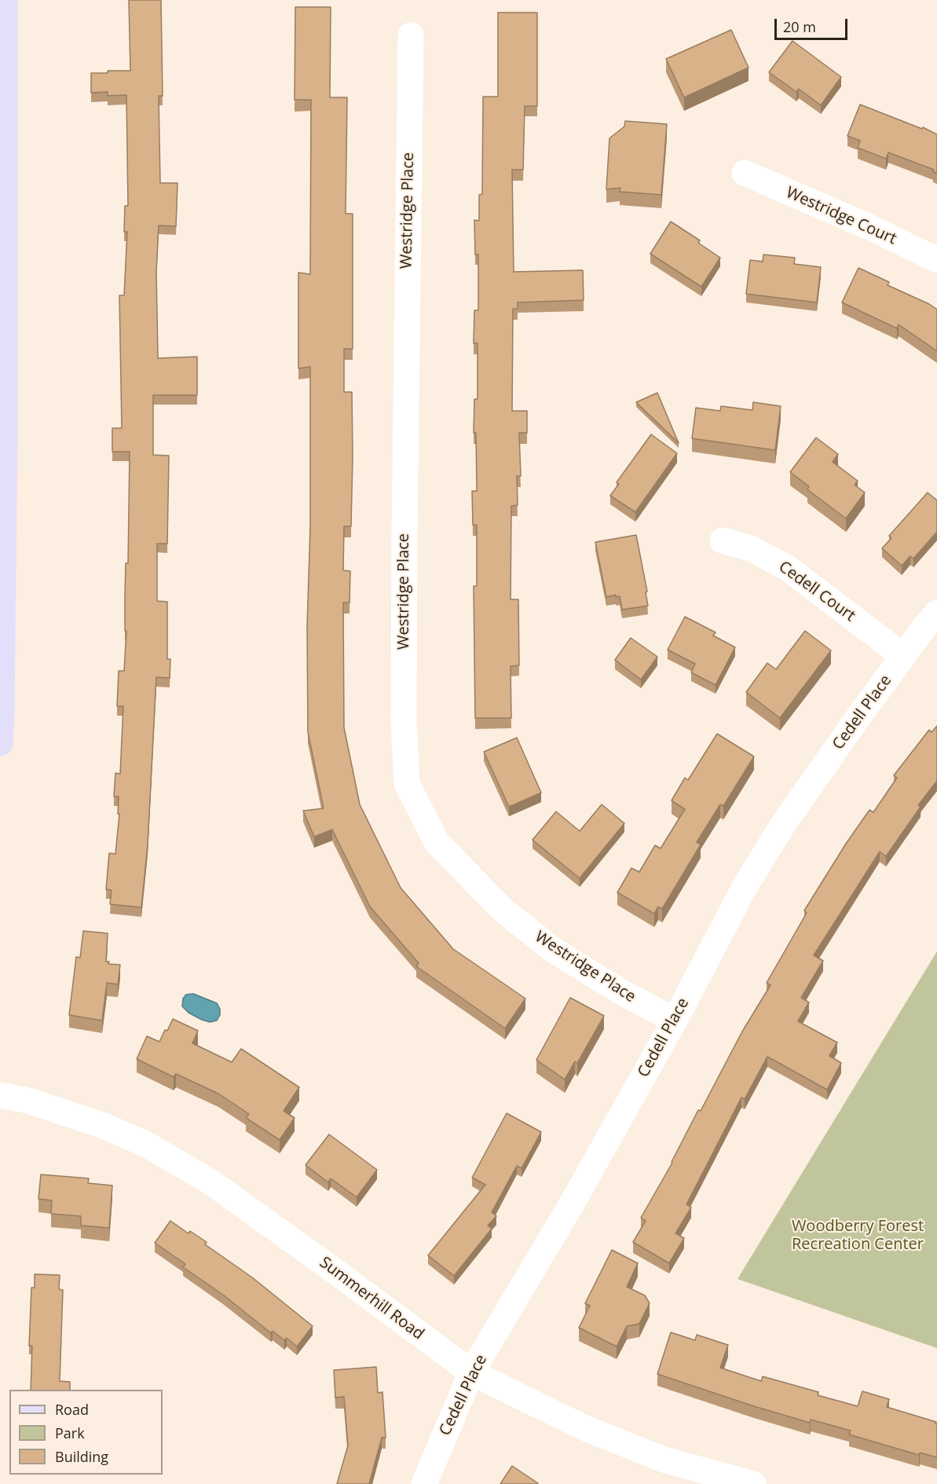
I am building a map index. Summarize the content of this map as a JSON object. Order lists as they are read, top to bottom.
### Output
{
  "streets": {
    "street": [
      "Westridge Place",
      "Westridge Court",
      "Cedell Court",
      "Cedell Place",
      "Summerhill Road"
    ]
  },
  "crossings": [
    ["Westridge Place", "Cedell Place"],
    ["Cedell Court", "Cedell Place"],
    ["Cedell Place", "Summerhill Road"]
  ],
  "parks": ["Woodberry Forest Recreation Center"],
  "legend": ["Road", "Park", "Building"],
  "scale_bar": "20 m"
}
